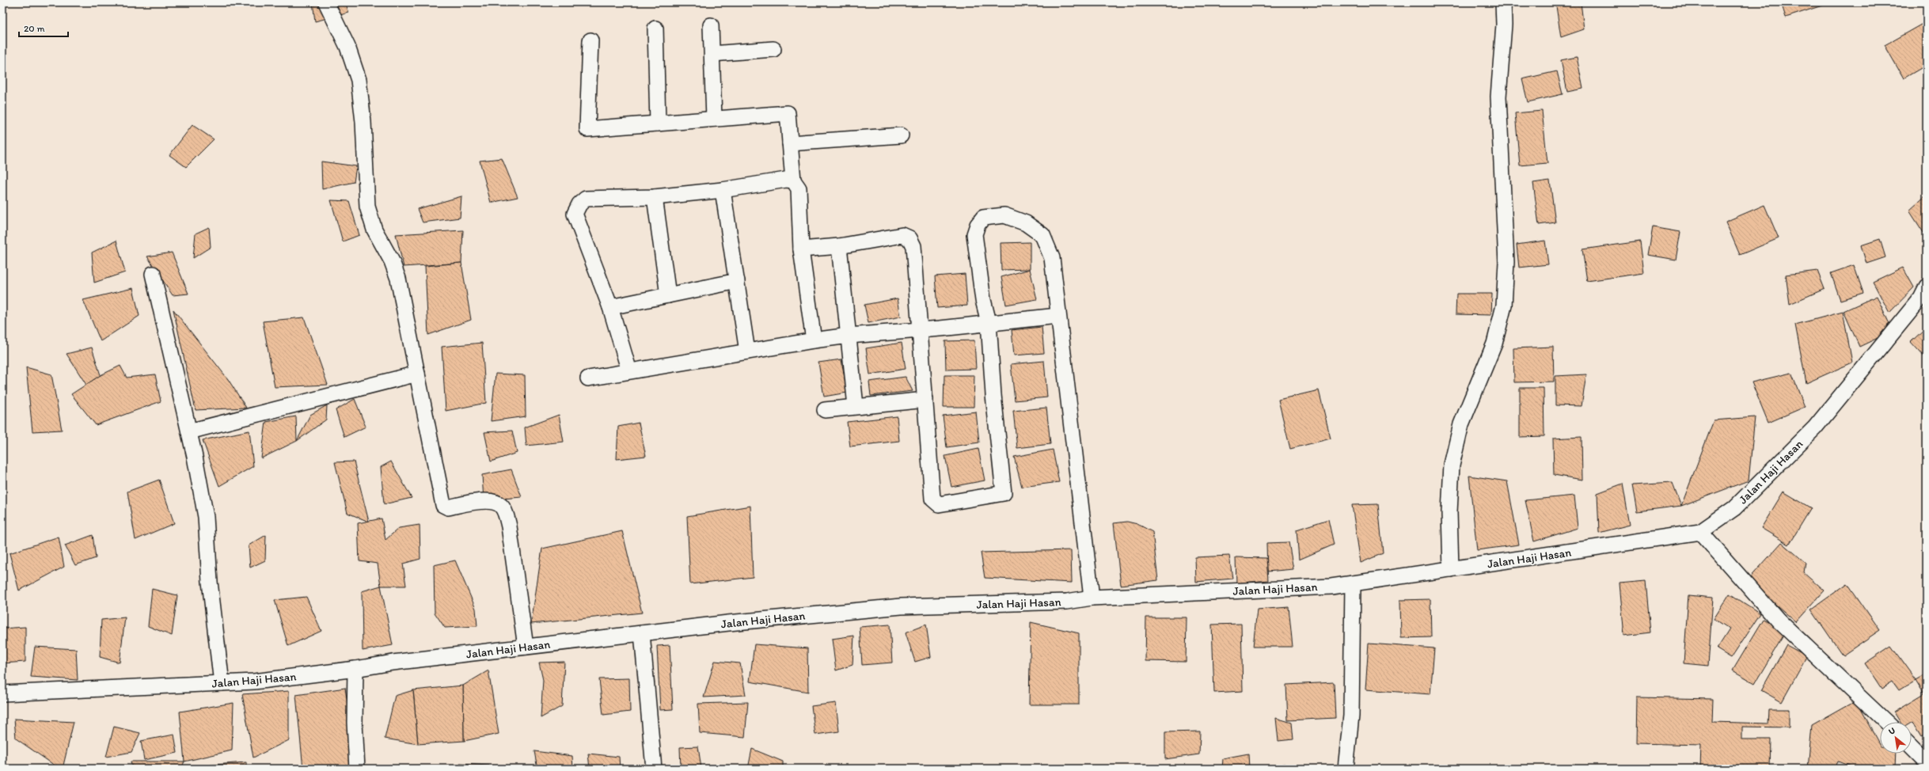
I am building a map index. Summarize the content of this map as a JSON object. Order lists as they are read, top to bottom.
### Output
{
  "streets": {
    "street": ["Jalan Haji Hasan"]
  },
  "scale_bar": "20 m",
  "north": "top left"
}
